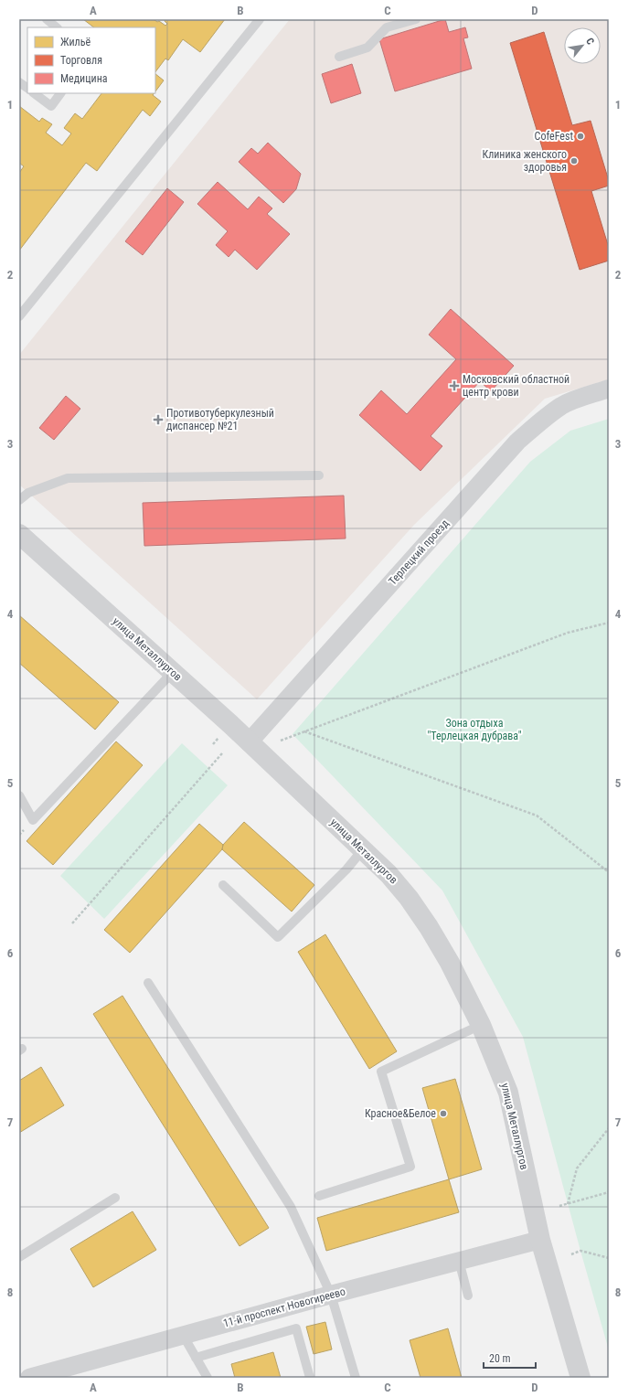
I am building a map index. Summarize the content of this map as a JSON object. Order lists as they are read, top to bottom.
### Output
{
  "streets": {
    "street": ["Терлецкий проезд", "улица Металлургов", "11-й проспект Новогиреево"]
  },
  "crossings": [
    ["Терлецкий проезд", "улица Металлургов"],
    ["улица Металлургов", "11-й проспект Новогиреево"]
  ],
  "parks": ["Зона отдыха \"Терлецкая дубрава\""],
  "places": {
    "other": ["CofeFest", "Клиника женского здоровья", "Красное&Белое"],
    "health": ["Московский областной центр крови", "Противотуберкулезный диспансер №21"]
  },
  "legend": ["Жильё", "Торговля", "Медицина"],
  "scale_bar": "20 m",
  "north": "top right",
  "grid": {
    "columns": [
      "A",
      "B",
      "C",
      "D"
    ],
    "rows": [
      "1",
      "2",
      "3",
      "4",
      "5",
      "6",
      "7",
      "8"
    ]
  }
}
